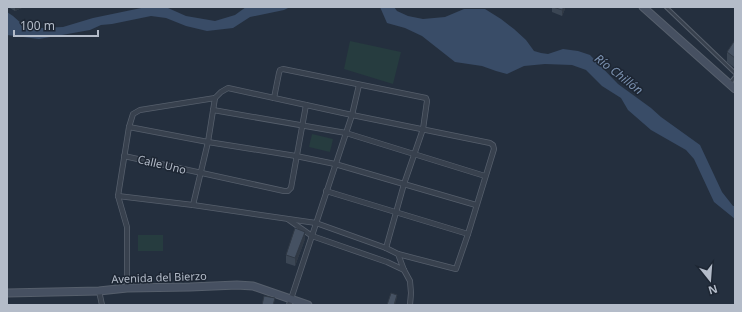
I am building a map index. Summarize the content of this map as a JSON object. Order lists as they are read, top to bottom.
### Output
{
  "streets": {
    "street": ["Calle Uno", "Avenida del Bierzo"]
  },
  "water": ["Río Chillón"],
  "scale_bar": "100 m",
  "north": "bottom"
}
